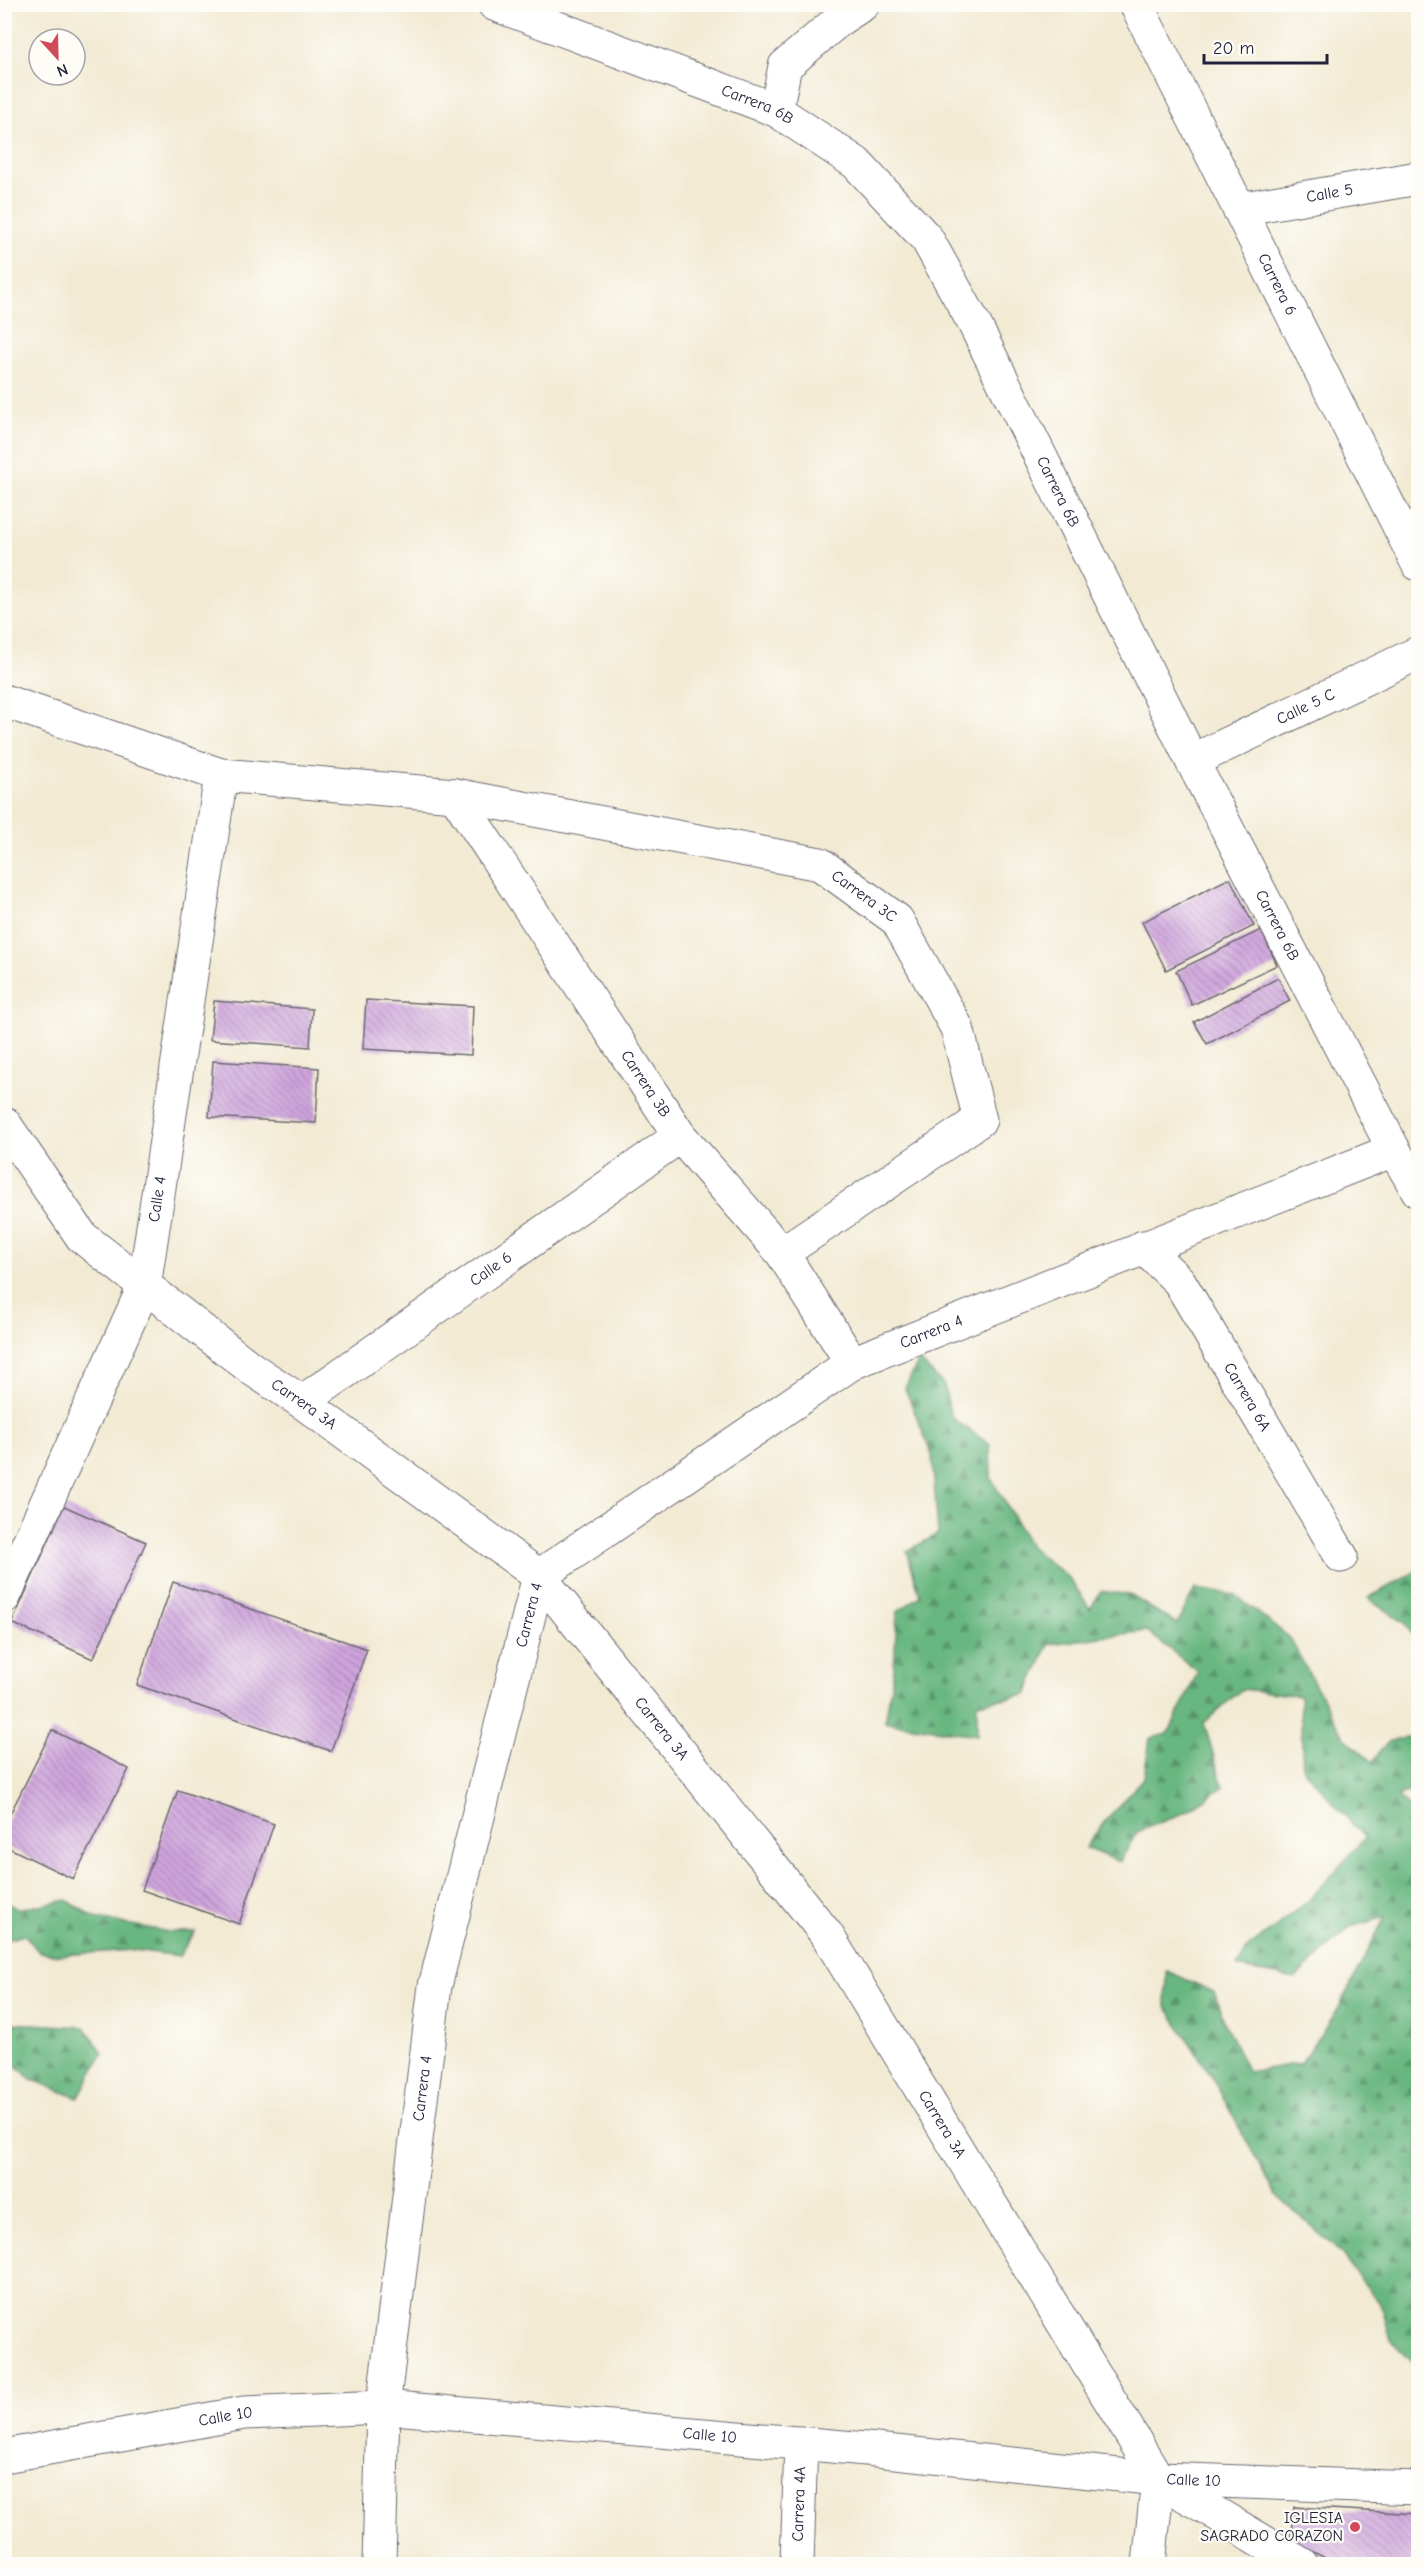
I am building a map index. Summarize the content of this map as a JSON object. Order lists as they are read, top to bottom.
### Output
{
  "streets": {
    "main road": [
      "Carrera 6B",
      "Calle 5",
      "Carrera 6",
      "Calle 5 C",
      "Carrera 3C",
      "Carrera 3B",
      "Calle 4",
      "Calle 6",
      "Carrera 4",
      "Carrera 6A",
      "Carrera 3A",
      "Calle 10",
      "Carrera 4A"
    ]
  },
  "crossings": [
    ["Carrera 6B", "Calle 5 C"],
    ["Carrera 6B", "Carrera 4"],
    ["Calle 5", "Carrera 6"],
    ["Carrera 3C", "Carrera 3B"],
    ["Carrera 3B", "Calle 6"],
    ["Carrera 3B", "Carrera 4"],
    ["Calle 4", "Carrera 3A"],
    ["Calle 6", "Carrera 3A"],
    ["Carrera 4", "Carrera 6A"],
    ["Carrera 4", "Carrera 3A"],
    ["Carrera 4", "Calle 10"],
    ["Carrera 3A", "Calle 10"],
    ["Calle 10", "Carrera 4A"]
  ],
  "places": ["IGLESIA SAGRADO CORAZON"],
  "scale_bar": "20 m",
  "north": "bottom"
}
